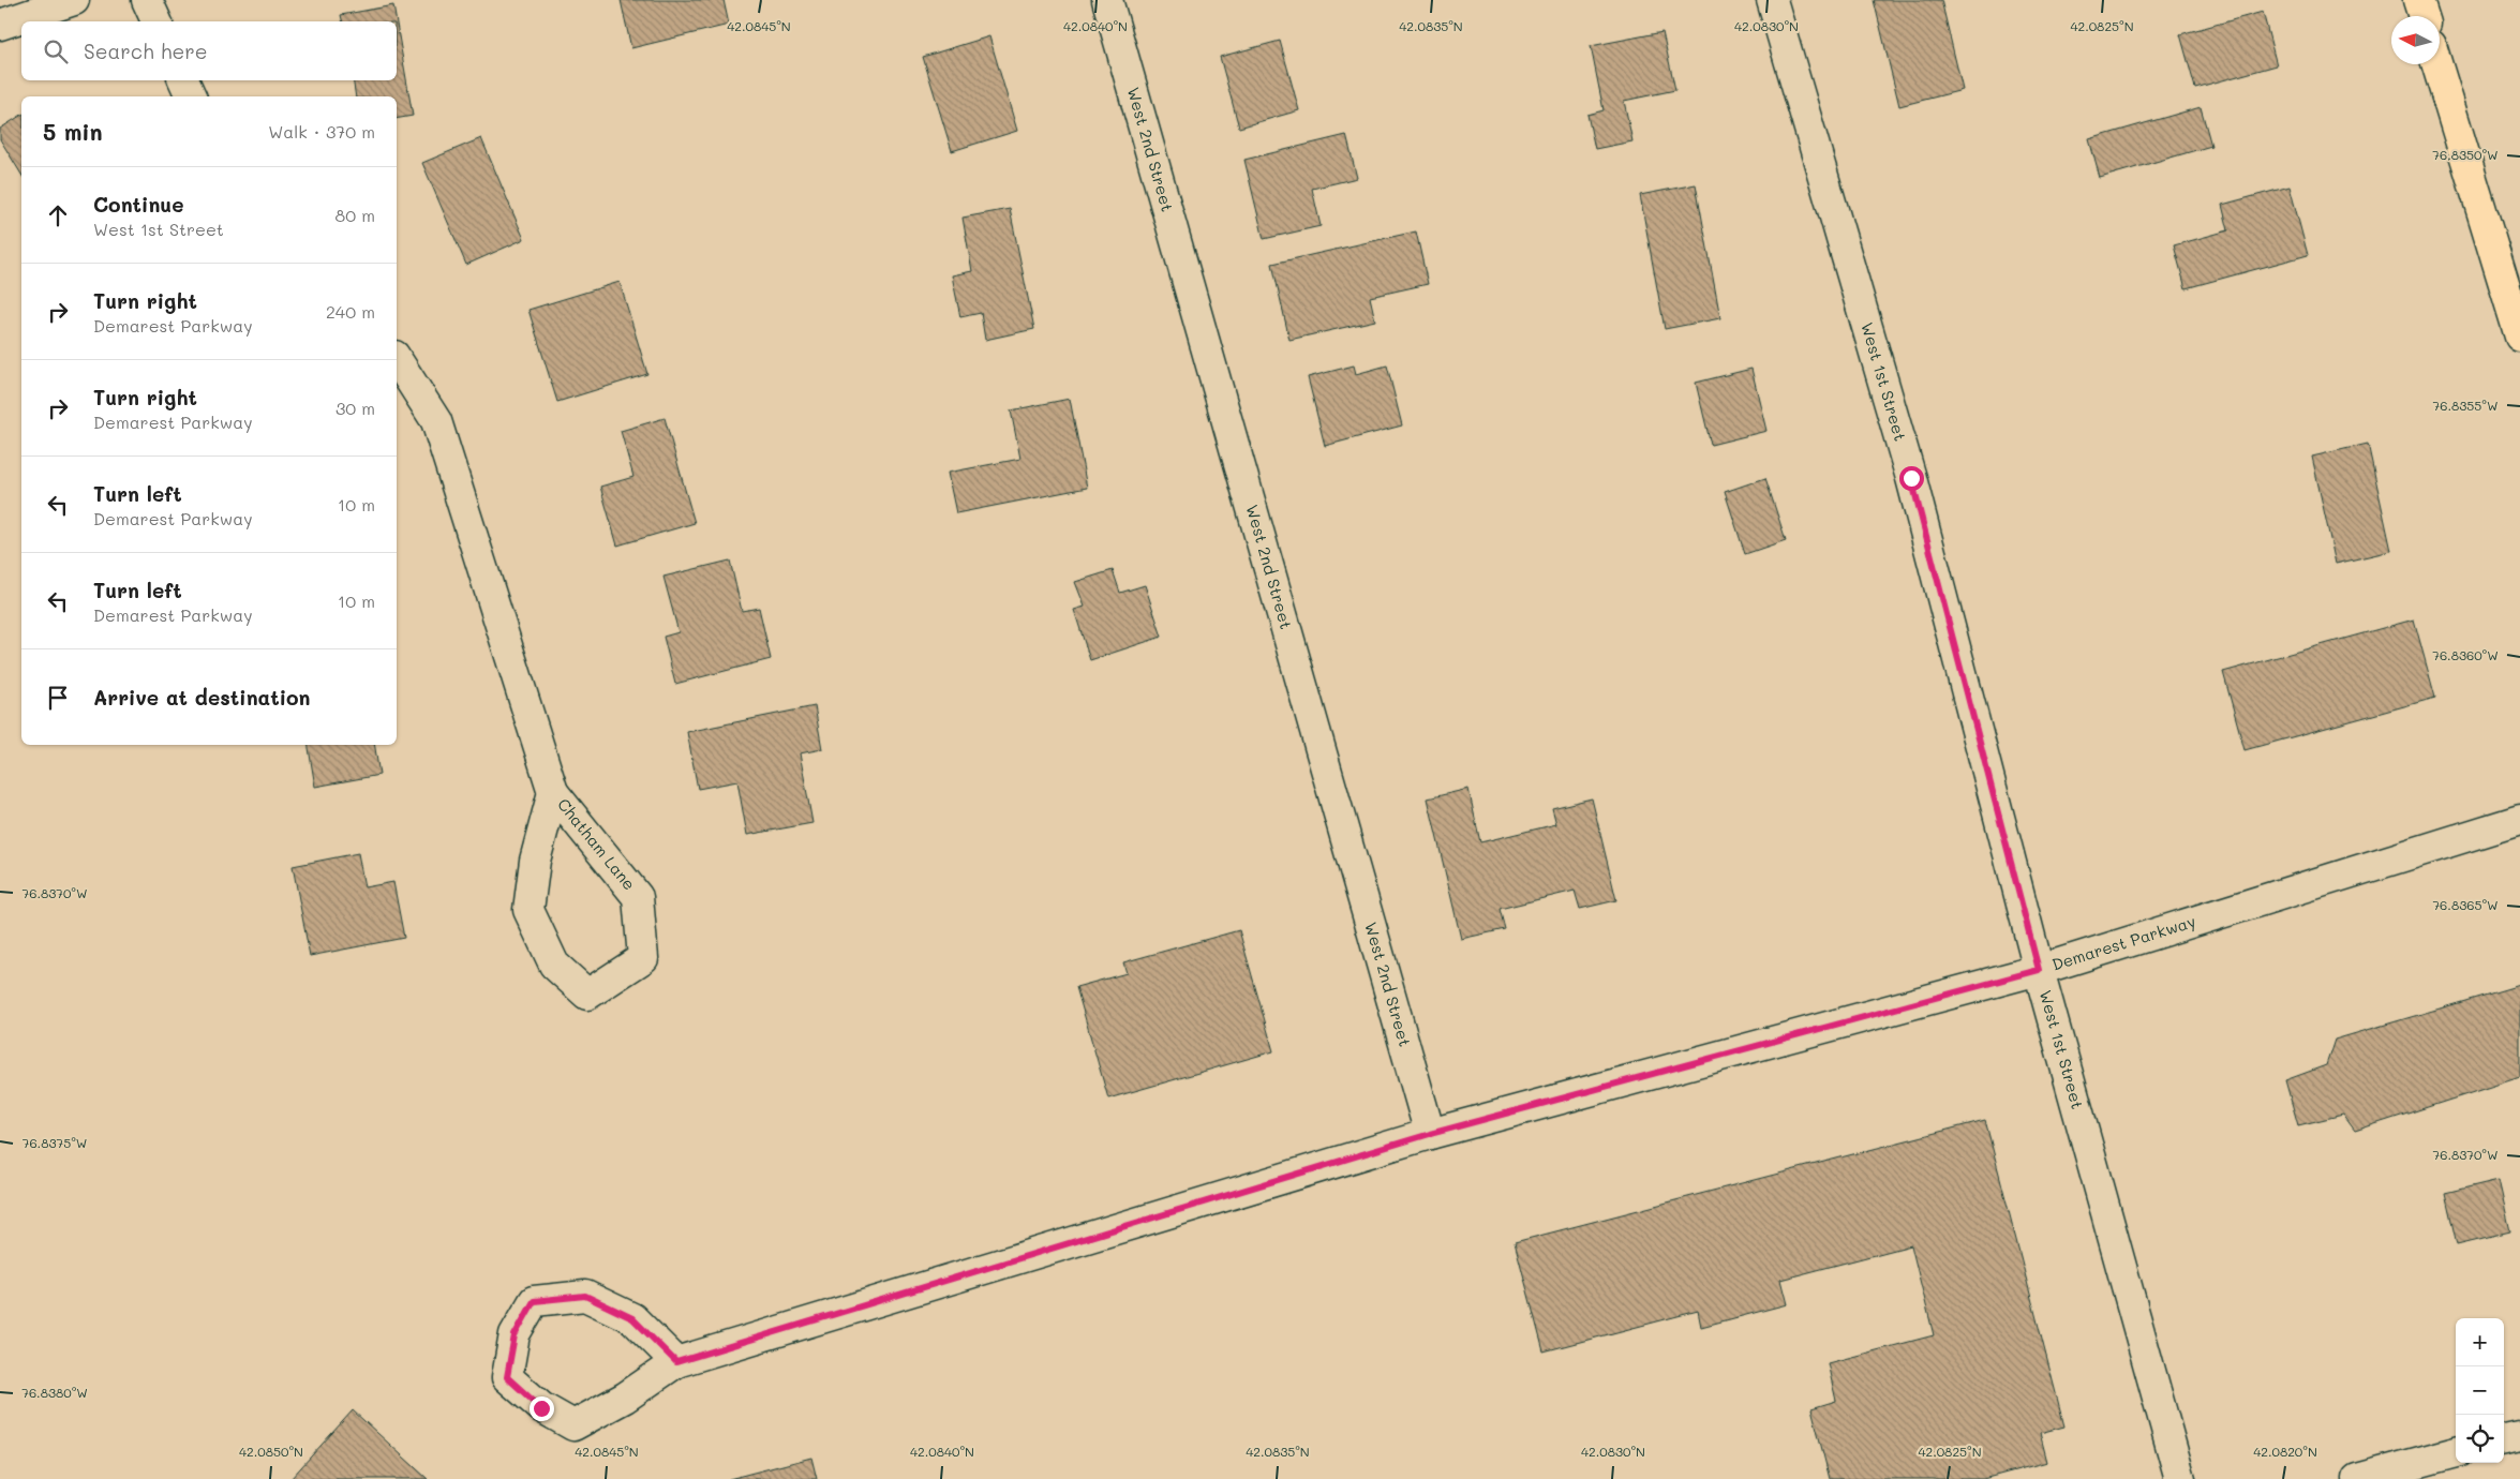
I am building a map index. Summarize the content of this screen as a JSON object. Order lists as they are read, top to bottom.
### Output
{
  "streets": {
    "street": [
      "West 2nd Street",
      "West 1st Street",
      "Chatham Lane",
      "Demarest Parkway"
    ]
  },
  "crossings": [
    ["West 2nd Street", "Demarest Parkway"],
    ["West 1st Street", "Demarest Parkway"]
  ],
  "north": "left",
  "page": {
    "search": "Search here",
    "heading": ["5 min", "Walk · 370 m"],
    "list": [
      ["Continue", "West 1st Street", "80 m"],
      ["Turn right", "Demarest Parkway", "240 m"],
      ["Turn right", "Demarest Parkway", "30 m"],
      ["Turn left", "Demarest Parkway", "10 m"],
      ["Turn left", "Demarest Parkway", "10 m"],
      "Arrive at destination"
    ],
    "map_buttons": ["+", "−"]
  },
  "coordinates": [
    "42.0845°N",
    "42.0840°N",
    "42.0835°N",
    "42.0830°N",
    "42.0825°N",
    "76.8350°W",
    "76.8355°W",
    "76.8360°W",
    "76.8370°W",
    "76.8365°W",
    "76.8375°W",
    "76.8380°W",
    "42.0850°N",
    "42.0820°N"
  ]
}
